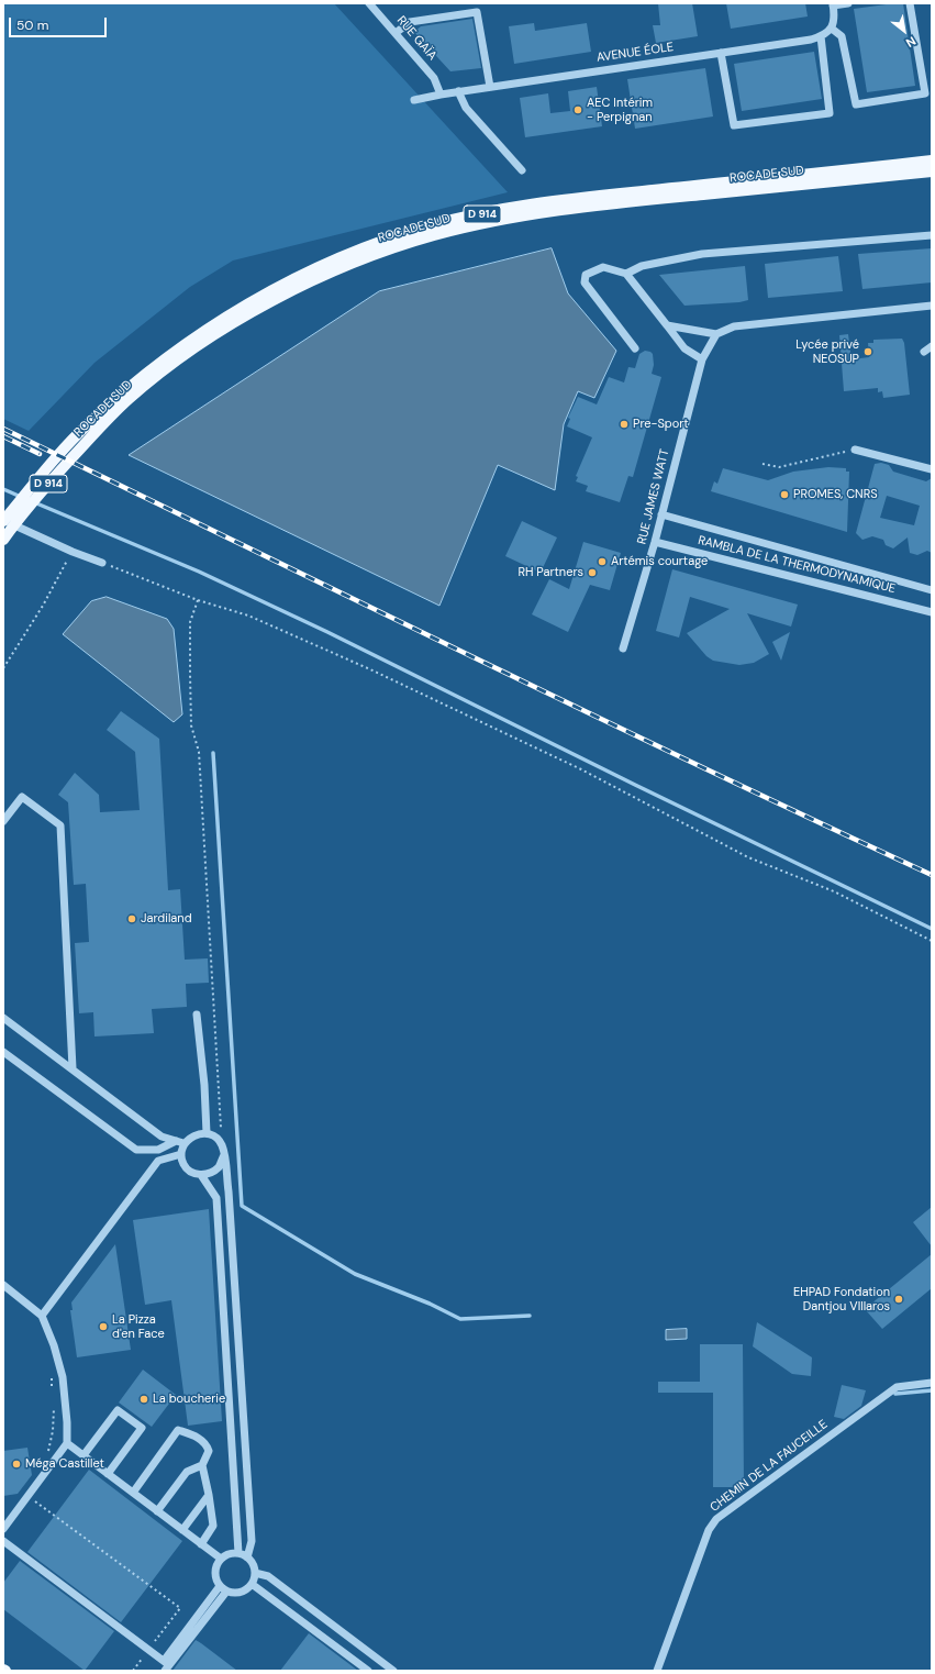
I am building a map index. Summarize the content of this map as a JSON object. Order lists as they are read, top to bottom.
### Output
{
  "streets": {
    "main road": ["ROCADE SUD", "D 914"],
    "street": [
      "RUE GAÏA",
      "AVENUE ÉOLE",
      "RUE JAMES WATT",
      "RAMBLA DE LA THERMODYNAMIQUE",
      "CHEMIN DE LA FAUCEILLE"
    ]
  },
  "crossings": [
    ["RUE GAÏA", "AVENUE ÉOLE"],
    ["RUE JAMES WATT", "RAMBLA DE LA THERMODYNAMIQUE"]
  ],
  "places": [
    "AEC Intérim - Perpignan",
    "Lycée privé NEOSUP",
    "Pre-Sport",
    "PROMES, CNRS",
    "Artémis courtage",
    "RH Partners",
    "Jardiland",
    "EHPAD Fondation Dantjou VIllaros",
    "La Pizza d'en Face",
    "La boucherie",
    "Méga Castillet"
  ],
  "scale_bar": "50 m",
  "north": "bottom right"
}
